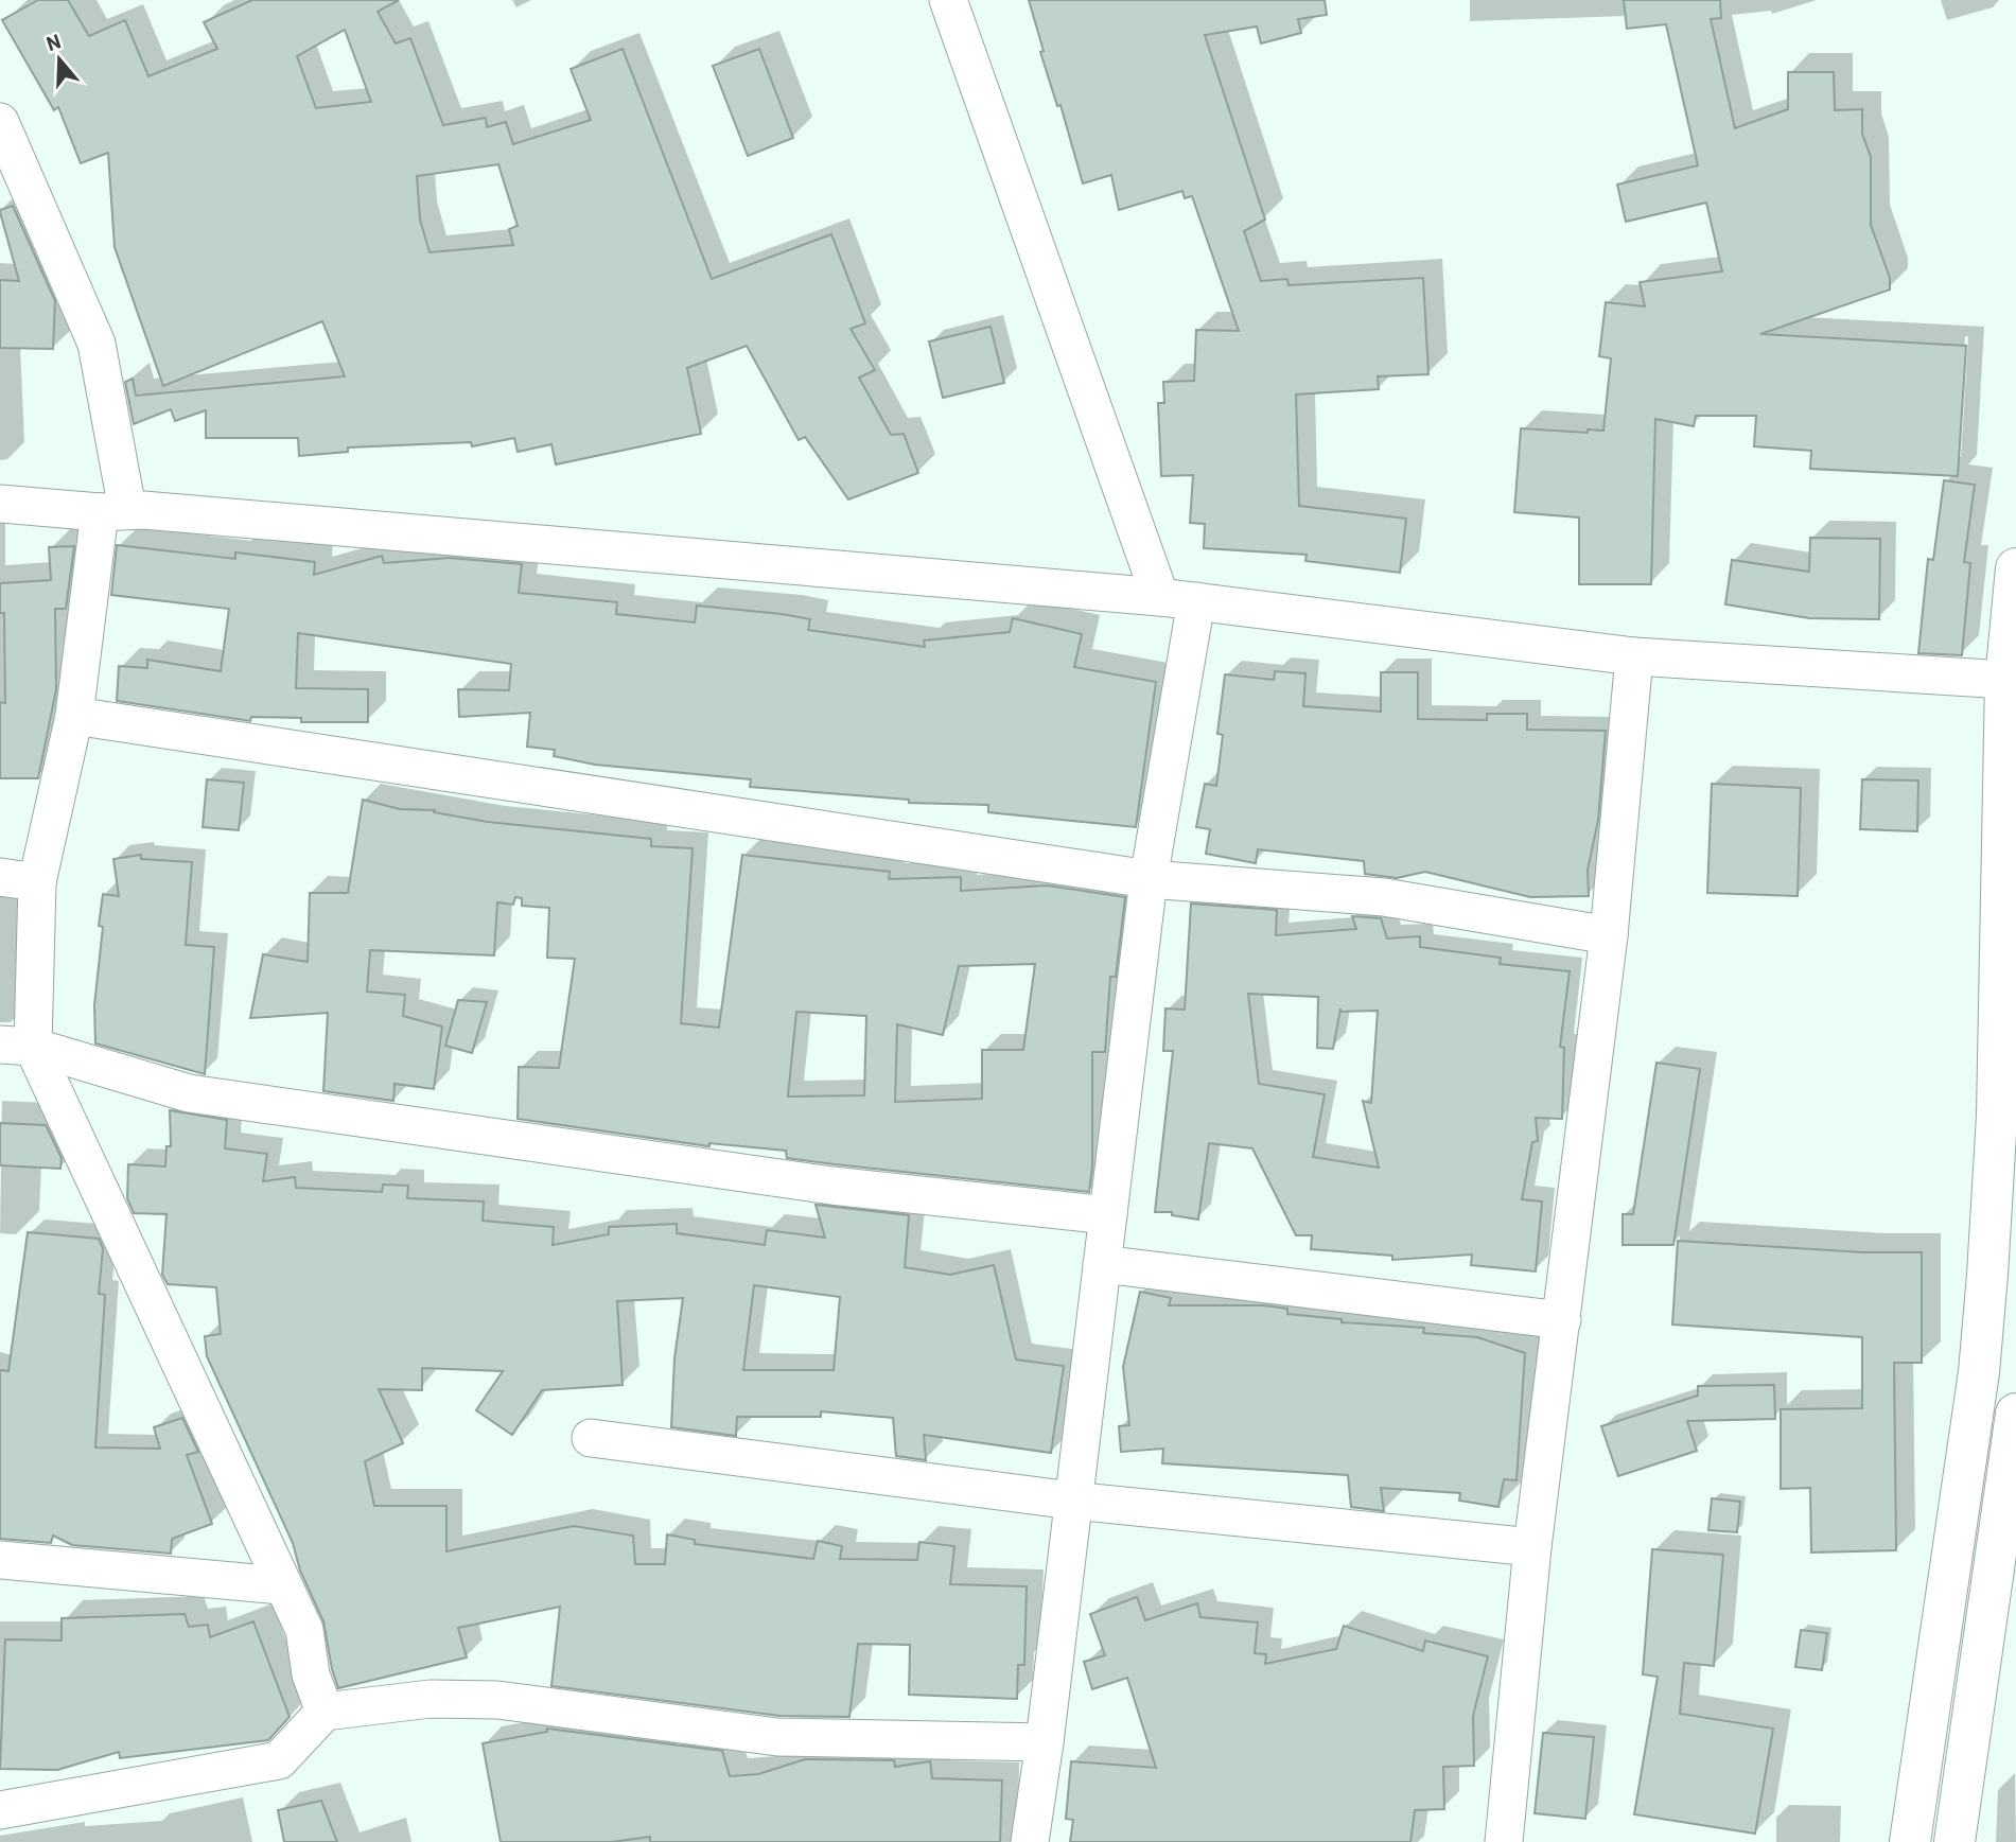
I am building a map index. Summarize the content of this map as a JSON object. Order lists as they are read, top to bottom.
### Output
{
  "north": "top"
}
